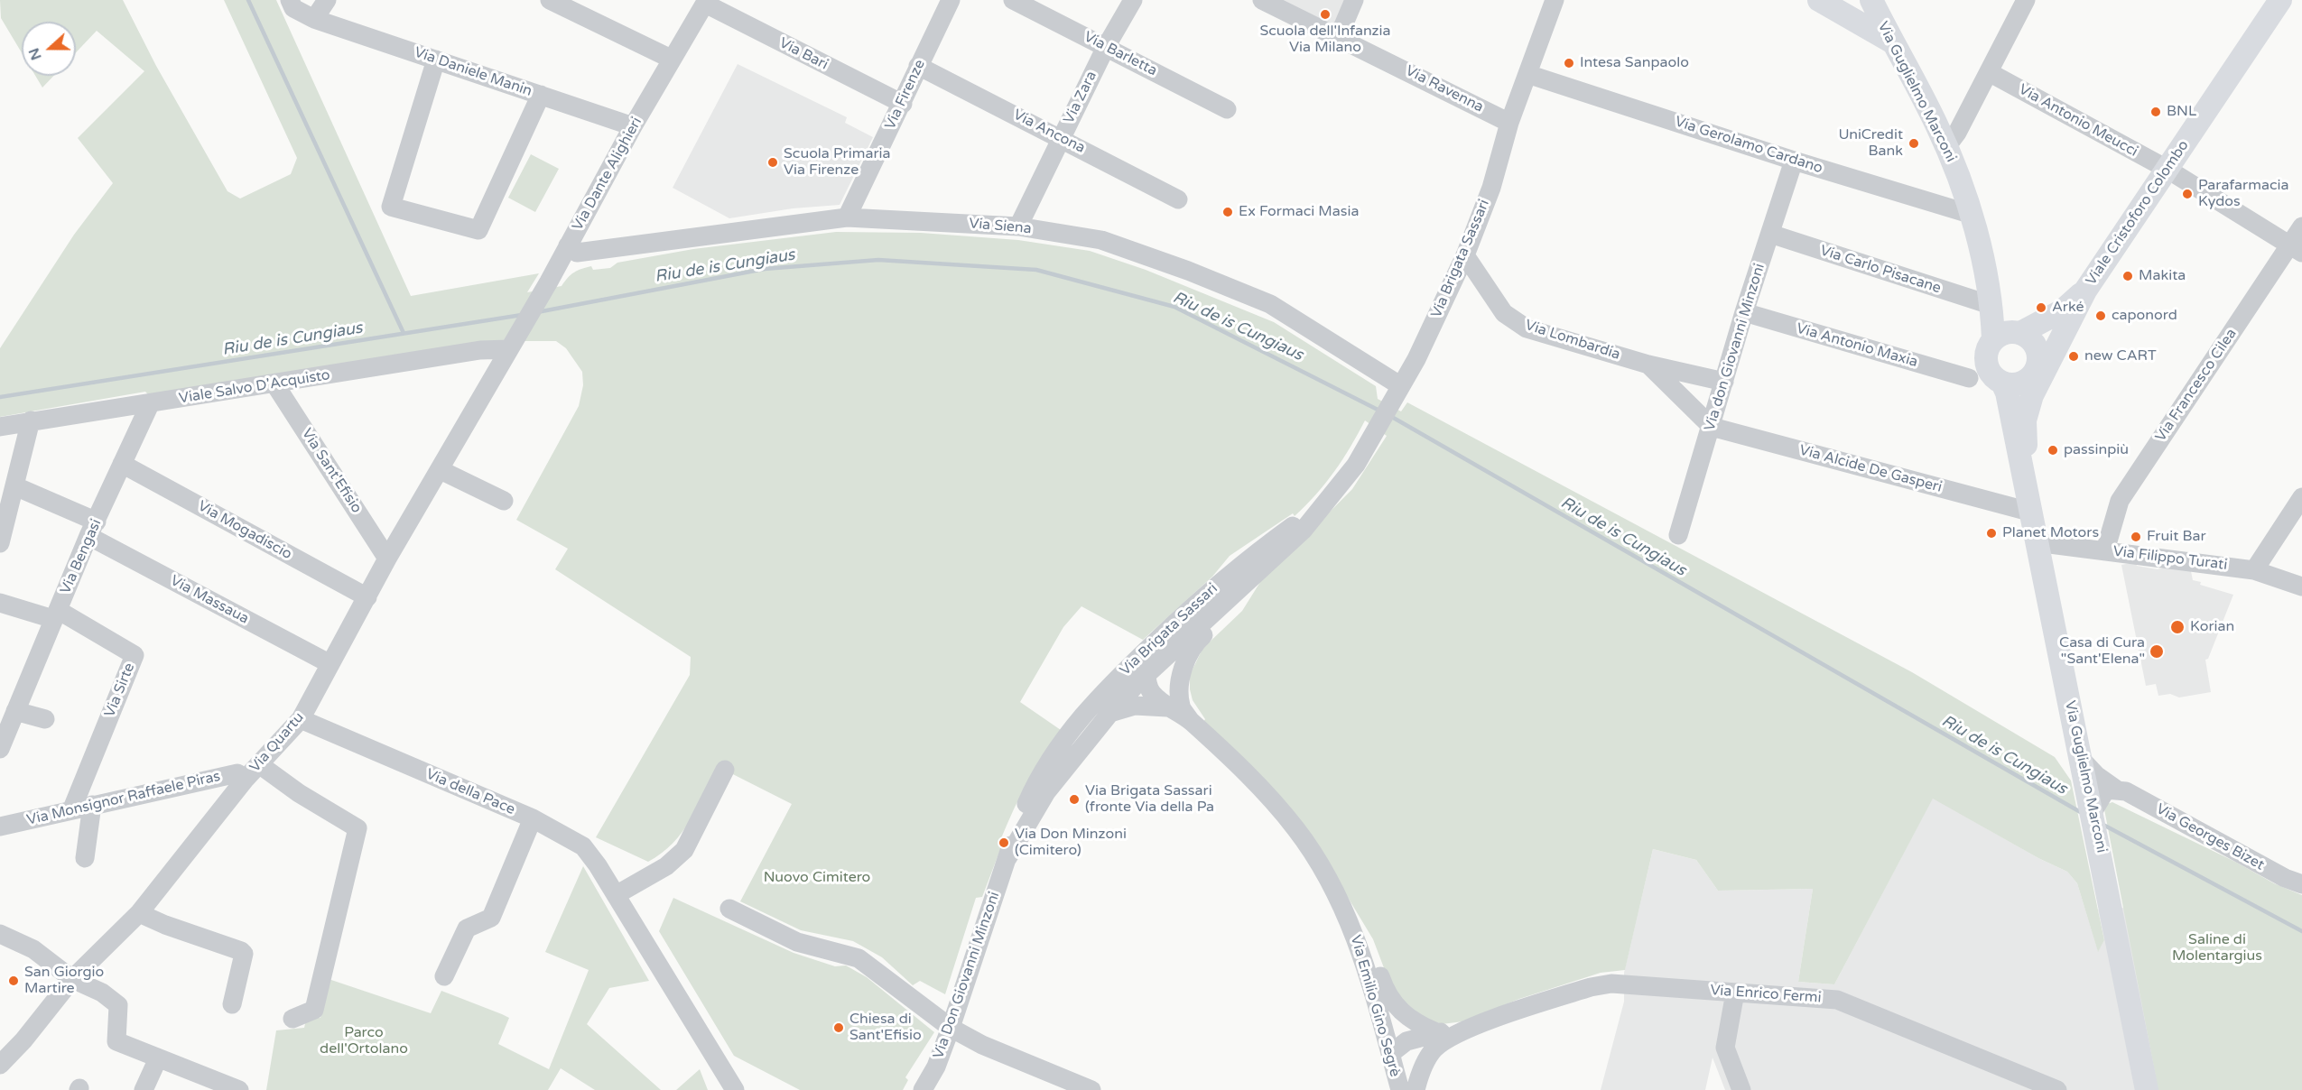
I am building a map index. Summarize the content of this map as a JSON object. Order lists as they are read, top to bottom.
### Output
{
  "streets": {
    "main road": ["Via Guglielmo Marconi", "Viale Cristoforo Colombo"],
    "street": [
      "Via Bari",
      "Via Barletta",
      "Via Daniele Manin",
      "Via Ravenna",
      "Via Firenze",
      "Via Zara",
      "Via Antonio Meucci",
      "Via Ancona",
      "Via Gerolamo Cardano",
      "Via Dante Alighieri",
      "Via Siena",
      "Via Brigata Sassari",
      "Via Carlo Pisacane",
      "Via Lombardia",
      "Via Antonio Maxia",
      "Via don Giovanni Minzoni",
      "Via Francesco Cilea",
      "Viale Salvo D'Acquisto",
      "Via Alcide De Gasperi",
      "Via Sant'Efisio",
      "Via Mogadiscio",
      "Via Bengasi",
      "Via Filippo Turati",
      "Via Massaua",
      "Via Sirte",
      "Via Quartu",
      "Via della Pace",
      "Via Monsignor Raffaele Piras",
      "Via Georges Bizet",
      "Via Don Giovanni Minzoni",
      "Via Enrico Fermi",
      "Via Emilio Gino Segrè"
    ]
  },
  "crossings": [
    ["Via Bari", "Via Firenze"],
    ["Via Bari", "Via Dante Alighieri"],
    ["Via Barletta", "Via Zara"],
    ["Via Daniele Manin", "Via Dante Alighieri"],
    ["Via Ravenna", "Via Brigata Sassari"],
    ["Via Guglielmo Marconi", "Via Gerolamo Cardano"],
    ["Via Guglielmo Marconi", "Viale Cristoforo Colombo"],
    ["Via Guglielmo Marconi", "Via Carlo Pisacane"],
    ["Via Guglielmo Marconi", "Via Alcide De Gasperi"],
    ["Via Guglielmo Marconi", "Via Filippo Turati"],
    ["Via Guglielmo Marconi", "Via Georges Bizet"],
    ["Via Firenze", "Via Ancona"],
    ["Via Firenze", "Via Siena"],
    ["Via Zara", "Via Ancona"],
    ["Via Zara", "Via Siena"],
    ["Via Antonio Meucci", "Viale Cristoforo Colombo"],
    ["Via Antonio Meucci", "Via Francesco Cilea"],
    ["Via Gerolamo Cardano", "Via Brigata Sassari"],
    ["Via Gerolamo Cardano", "Via don Giovanni Minzoni"],
    ["Via Dante Alighieri", "Via Siena"],
    ["Via Dante Alighieri", "Viale Salvo D'Acquisto"],
    ["Via Dante Alighieri", "Via Quartu"],
    ["Via Siena", "Via Brigata Sassari"],
    ["Via Brigata Sassari", "Via Lombardia"],
    ["Via Brigata Sassari", "Via Don Giovanni Minzoni"],
    ["Via Brigata Sassari", "Via Emilio Gino Segrè"],
    ["Via Carlo Pisacane", "Via don Giovanni Minzoni"],
    ["Via Lombardia", "Via don Giovanni Minzoni"],
    ["Via Lombardia", "Via Alcide De Gasperi"],
    ["Via Antonio Maxia", "Via don Giovanni Minzoni"],
    ["Via don Giovanni Minzoni", "Via Alcide De Gasperi"],
    ["Via Francesco Cilea", "Via Filippo Turati"],
    ["Viale Salvo D'Acquisto", "Via Sant'Efisio"],
    ["Viale Salvo D'Acquisto", "Via Bengasi"],
    ["Viale Salvo D'Acquisto", "Via Quartu"],
    ["Via Sant'Efisio", "Via Quartu"],
    ["Via Mogadiscio", "Via Bengasi"],
    ["Via Mogadiscio", "Via Quartu"],
    ["Via Bengasi", "Via Massaua"],
    ["Via Bengasi", "Via Sirte"],
    ["Via Massaua", "Via Quartu"],
    ["Via Sirte", "Via Monsignor Raffaele Piras"],
    ["Via Quartu", "Via della Pace"],
    ["Via Quartu", "Via Monsignor Raffaele Piras"]
  ],
  "water": ["Riu de is Cungiaus"],
  "parks": ["Nuovo Cimitero", "Saline di Molentargius", "Parco dell'Ortolano"],
  "places": [
    "Scuola dell'Infanzia Via Milano",
    "Intesa Sanpaolo",
    "BNL",
    "UniCredit Bank",
    "Scuola Primaria Via Firenze",
    "Parafarmacia Kydos",
    "Ex Formaci Masia",
    "Makita",
    "Arké",
    "caponord",
    "new CART",
    "passinpiù",
    "Planet Motors",
    "Fruit Bar",
    "Korian",
    "Casa di Cura \"Sant'Elena\"",
    "Via Brigata Sassari (fronte Via della Pa",
    "Via Don Minzoni (Cimitero)",
    "San Giorgio Martire",
    "Chiesa di Sant'Efisio"
  ],
  "north": "left"
}
